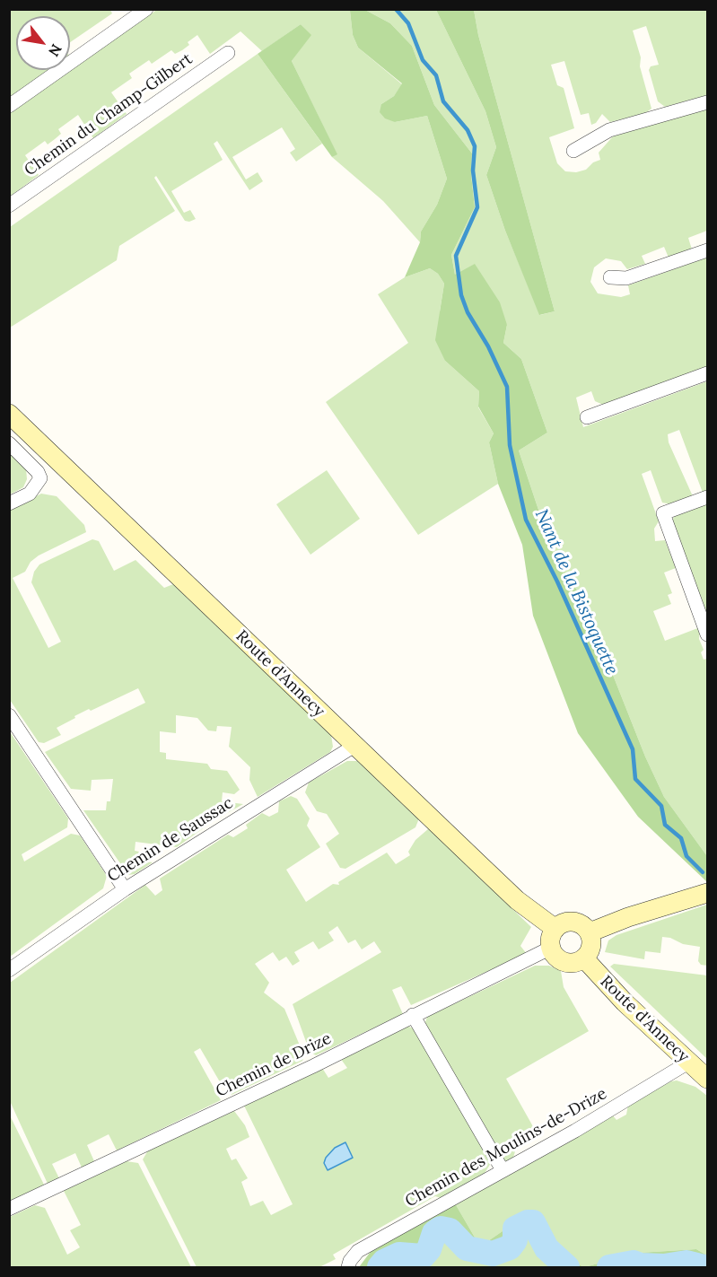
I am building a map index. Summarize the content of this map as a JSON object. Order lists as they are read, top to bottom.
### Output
{
  "streets": {
    "main road": ["Route d'Annecy"],
    "street": [
      "Chemin du Champ-Gilbert",
      "Chemin de Saussac",
      "Chemin de Drize",
      "Chemin des Moulins-de-Drize"
    ]
  },
  "crossings": [
    ["Route d'Annecy", "Chemin de Saussac"],
    ["Route d'Annecy", "Chemin de Drize"],
    ["Route d'Annecy", "Chemin des Moulins-de-Drize"]
  ],
  "water": ["Nant de la Bistoquette"],
  "north": "bottom right"
}
